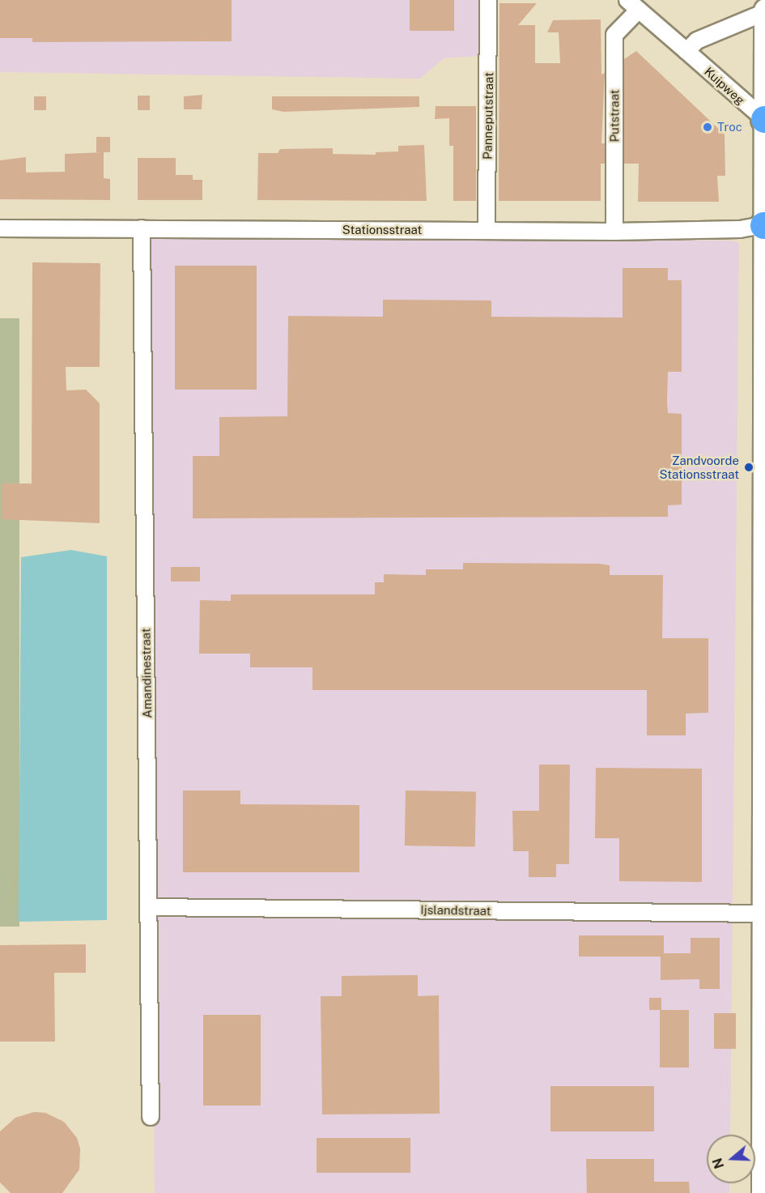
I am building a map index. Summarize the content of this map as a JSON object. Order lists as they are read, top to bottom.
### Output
{
  "streets": {
    "street": [
      "Kuipweg",
      "Panneputstraat",
      "Putstraat",
      "Stationsstraat",
      "Amandinestraat",
      "Ijslandstraat"
    ]
  },
  "crossings": [
    ["Kuipweg", "Putstraat"],
    ["Panneputstraat", "Stationsstraat"],
    ["Putstraat", "Stationsstraat"],
    ["Stationsstraat", "Amandinestraat"],
    ["Amandinestraat", "Ijslandstraat"]
  ],
  "places": ["Troc", "Zandvoorde Stationsstraat"],
  "north": "left"
}
